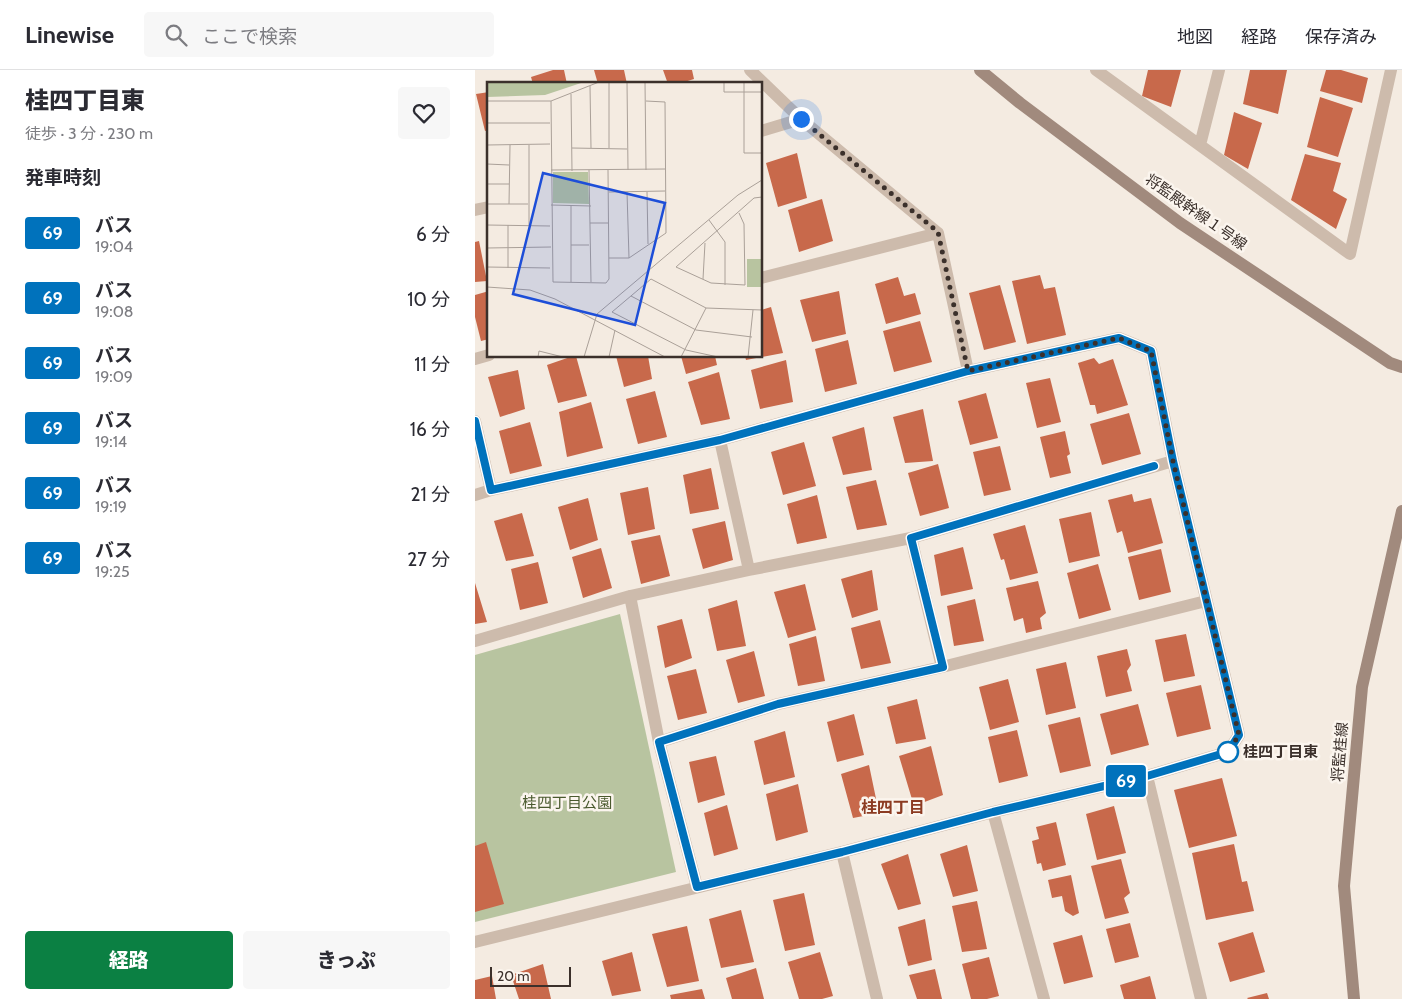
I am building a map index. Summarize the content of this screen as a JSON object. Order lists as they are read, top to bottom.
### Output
{
  "streets": {
    "street": ["将監殿幹線１号線", "将監桂線"]
  },
  "districts": ["桂四丁目"],
  "parks": ["桂四丁目公園"],
  "places": ["桂四丁目東"],
  "lines": ["bus line 69"],
  "scale_bar": "20 m",
  "page": {
    "header": "Linewise",
    "search": "ここで検索",
    "nav": ["地図", "経路", "保存済み"],
    "heading": [
      ["桂四丁目東", "徒歩 · 3 分 · 230 m"],
      "発車時刻"
    ],
    "on_map": "69",
    "list": [
      {
        "mark": "69",
        "name": "バス",
        "note": "19:04",
        "value": "6 分"
      },
      {
        "mark": "69",
        "name": "バス",
        "note": "19:08",
        "value": "10 分"
      },
      {
        "mark": "69",
        "name": "バス",
        "note": "19:09",
        "value": "11 分"
      },
      {
        "mark": "69",
        "name": "バス",
        "note": "19:14",
        "value": "16 分"
      },
      {
        "mark": "69",
        "name": "バス",
        "note": "19:19",
        "value": "21 分"
      },
      {
        "mark": "69",
        "name": "バス",
        "note": "19:25",
        "value": "27 分"
      }
    ],
    "buttons": ["経路", "きっぷ"],
    "scale": "20 m"
  }
}
